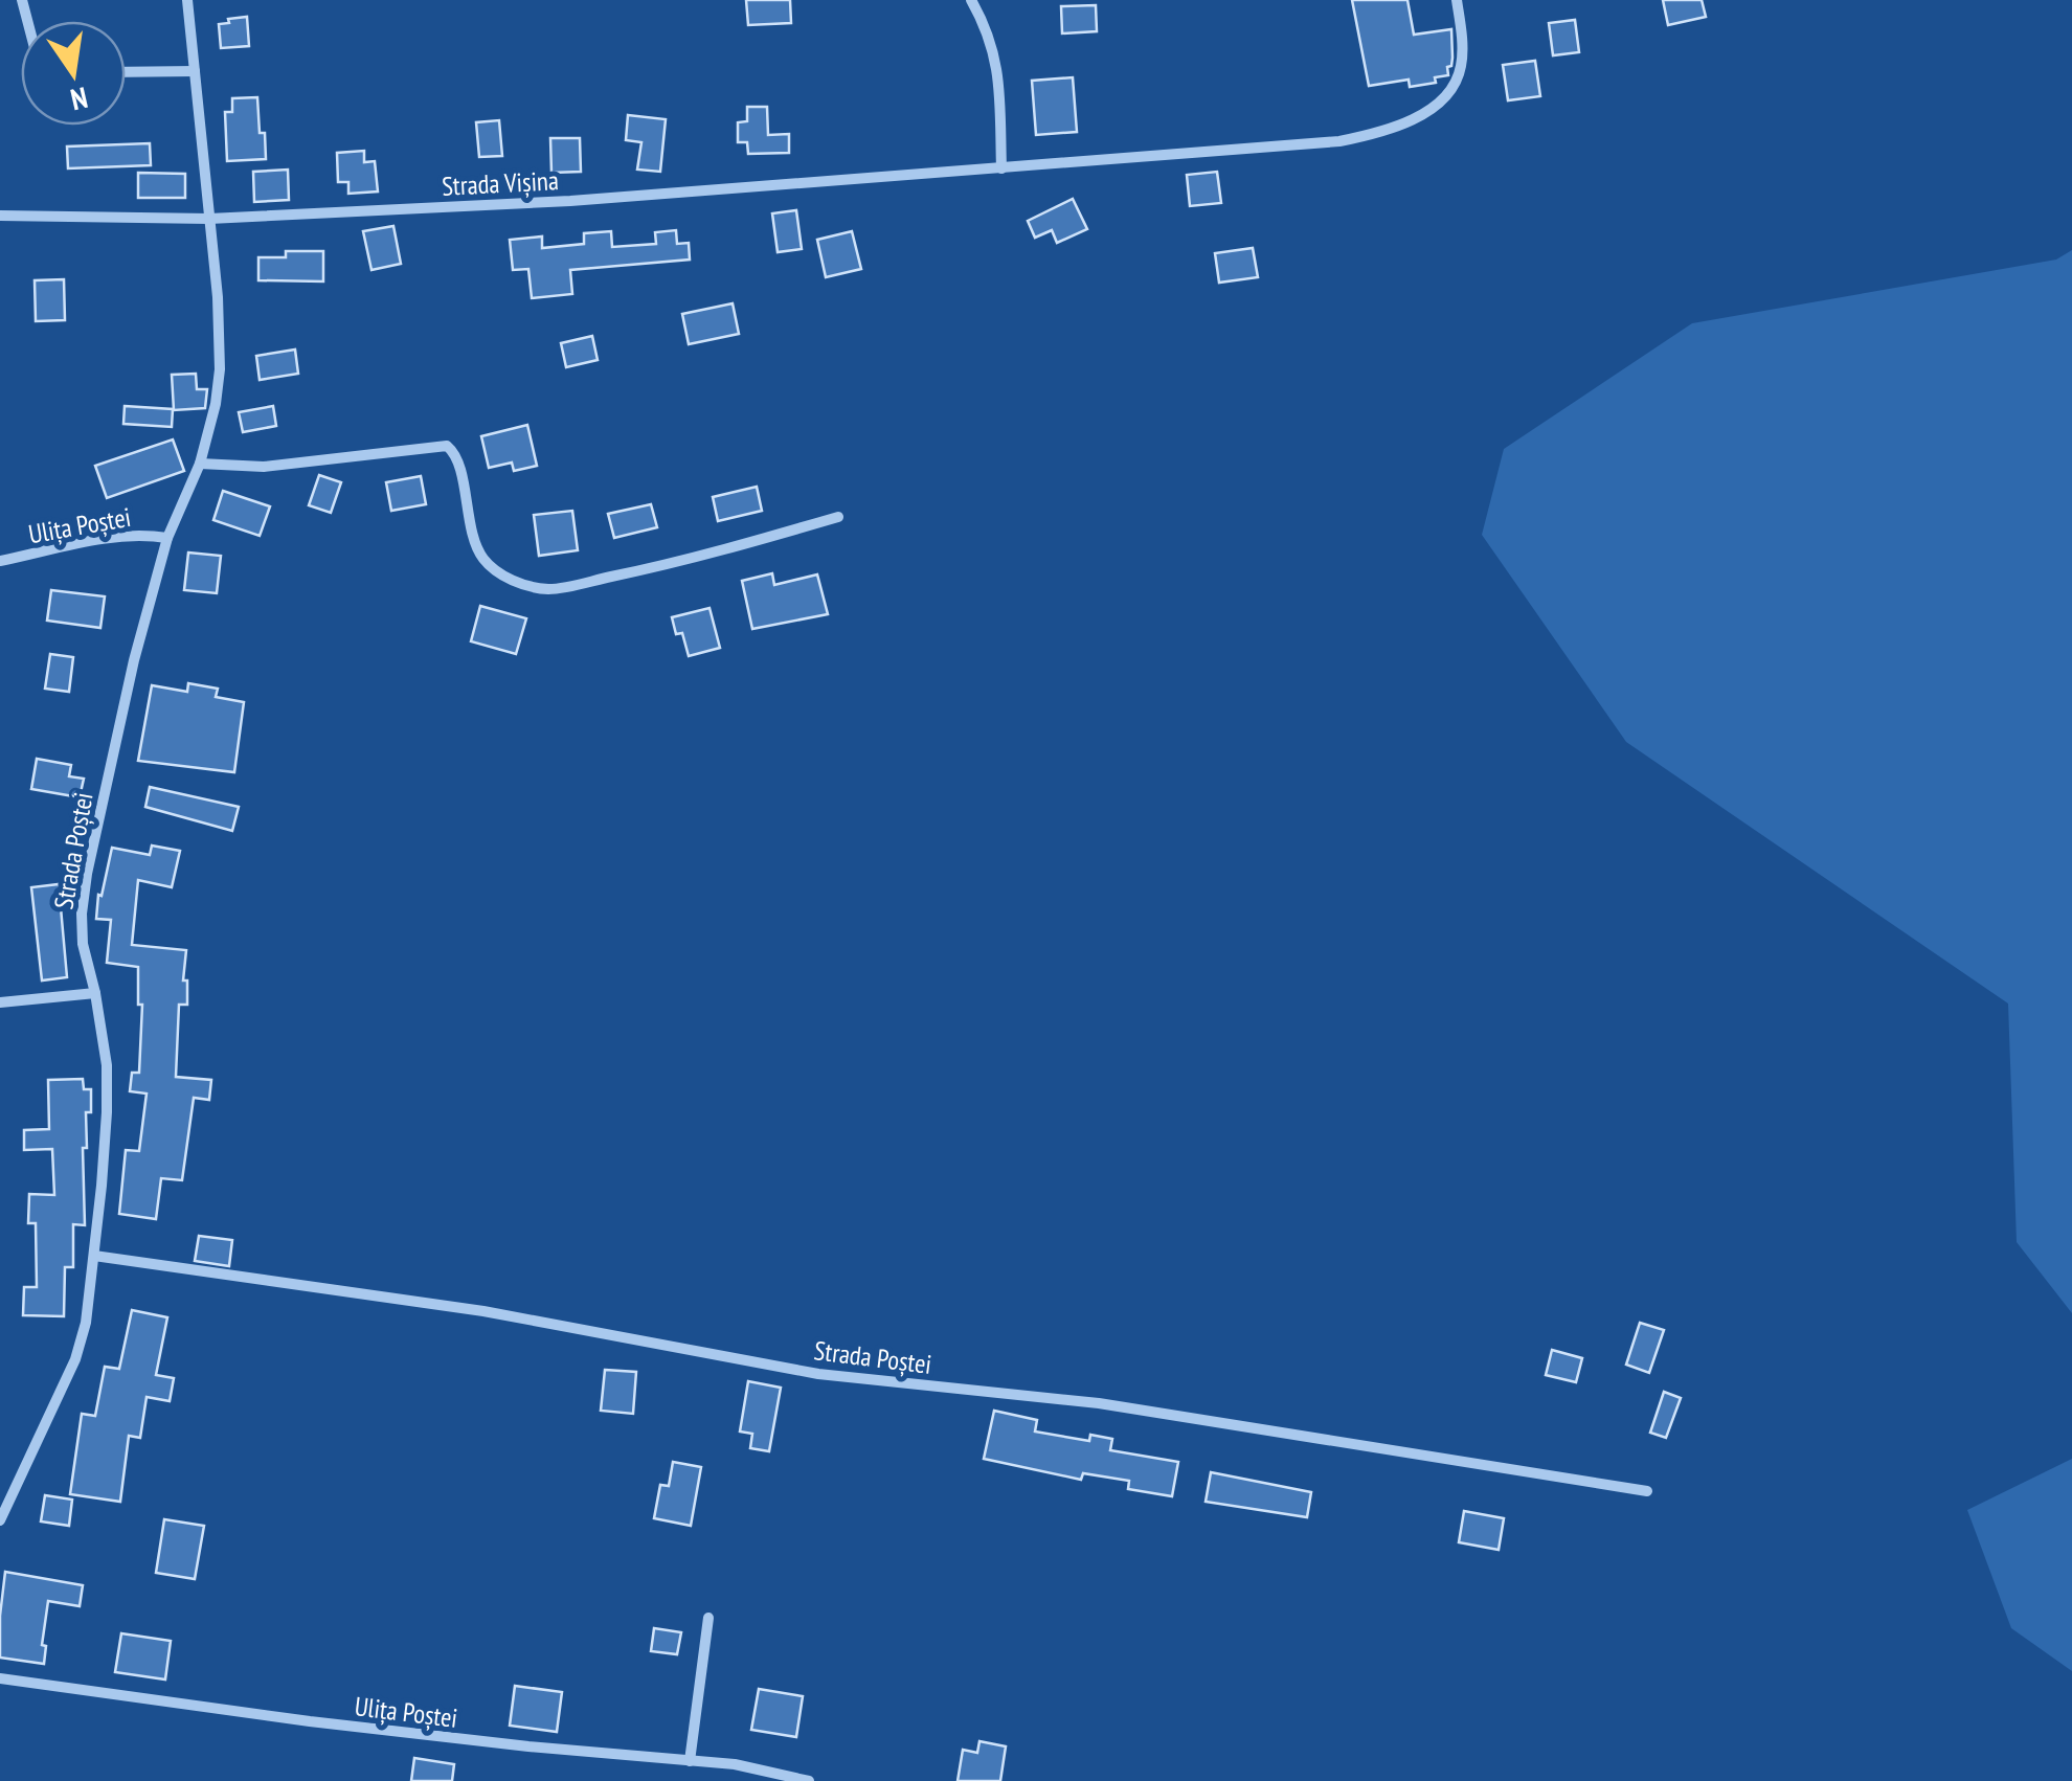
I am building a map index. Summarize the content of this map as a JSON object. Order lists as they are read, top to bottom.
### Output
{
  "streets": {
    "street": ["Strada Vișina", "Ulița Poștei", "Strada Poștei"]
  },
  "crossings": [
    ["Strada Vișina", "Strada Poștei"],
    ["Ulița Poștei", "Strada Poștei"]
  ],
  "north": "bottom"
}
